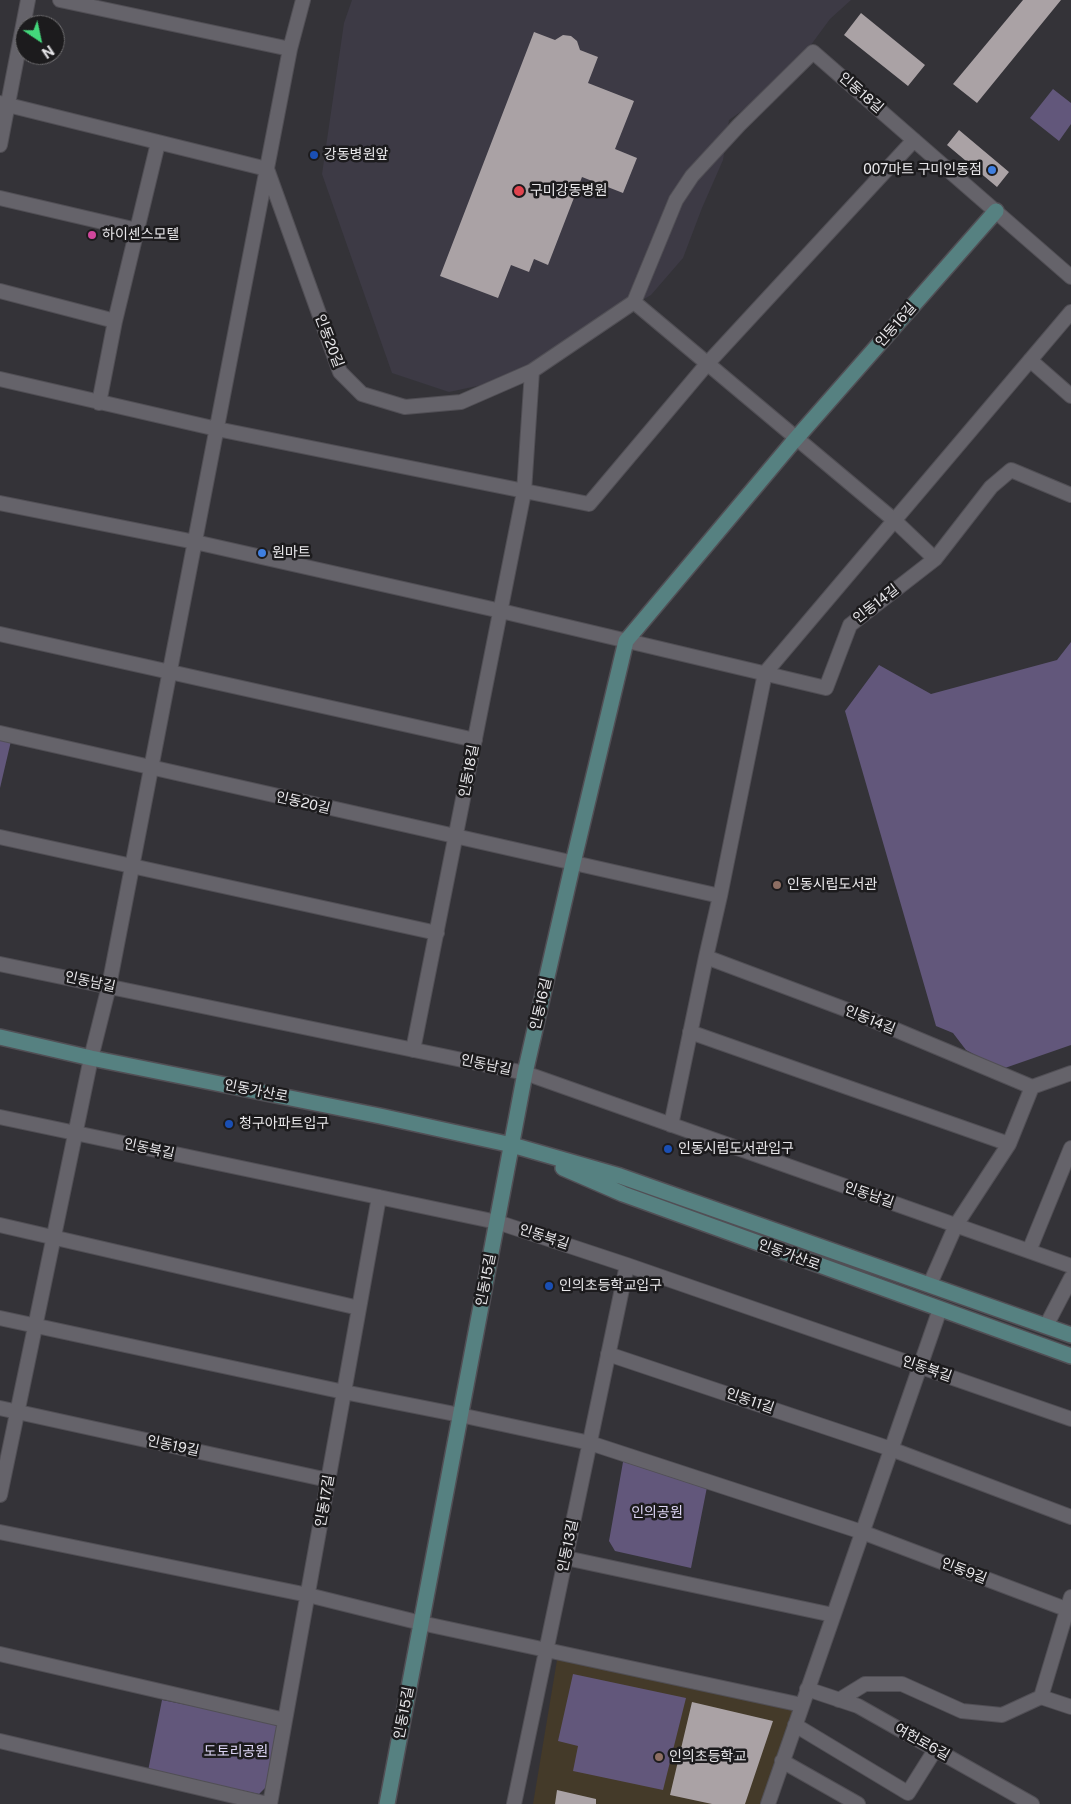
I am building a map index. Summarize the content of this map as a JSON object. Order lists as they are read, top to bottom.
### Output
{
  "streets": {
    "street": [
      "인동18길",
      "인동16길",
      "인동20길",
      "인동14길",
      "인동남길",
      "인동가산로",
      "인동북길",
      "인동15길",
      "인동11길",
      "인동19길",
      "인동17길",
      "인동13길",
      "인동9길",
      "여헌로6길"
    ]
  },
  "crossings": [
    ["인동18길", "인동20길"],
    ["인동18길", "인동남길"],
    ["인동16길", "인동남길"],
    ["인동16길", "인동가산로"],
    ["인동16길", "인동15길"],
    ["인동가산로", "인동15길"],
    ["인동북길", "인동15길"],
    ["인동북길", "인동17길"],
    ["인동북길", "인동13길"],
    ["인동11길", "인동13길"],
    ["인동19길", "인동17길"]
  ],
  "parks": ["인의공원", "도토리공원"],
  "places": [
    "강동병원앞",
    "007마트 구미인동점",
    "구미강동병원",
    "하이센스모텔",
    "원마트",
    "인동시립도서관",
    "청구아파트입구",
    "인동시립도서관입구",
    "인의초등학교입구",
    "인의초등학교"
  ],
  "north": "bottom right"
}
